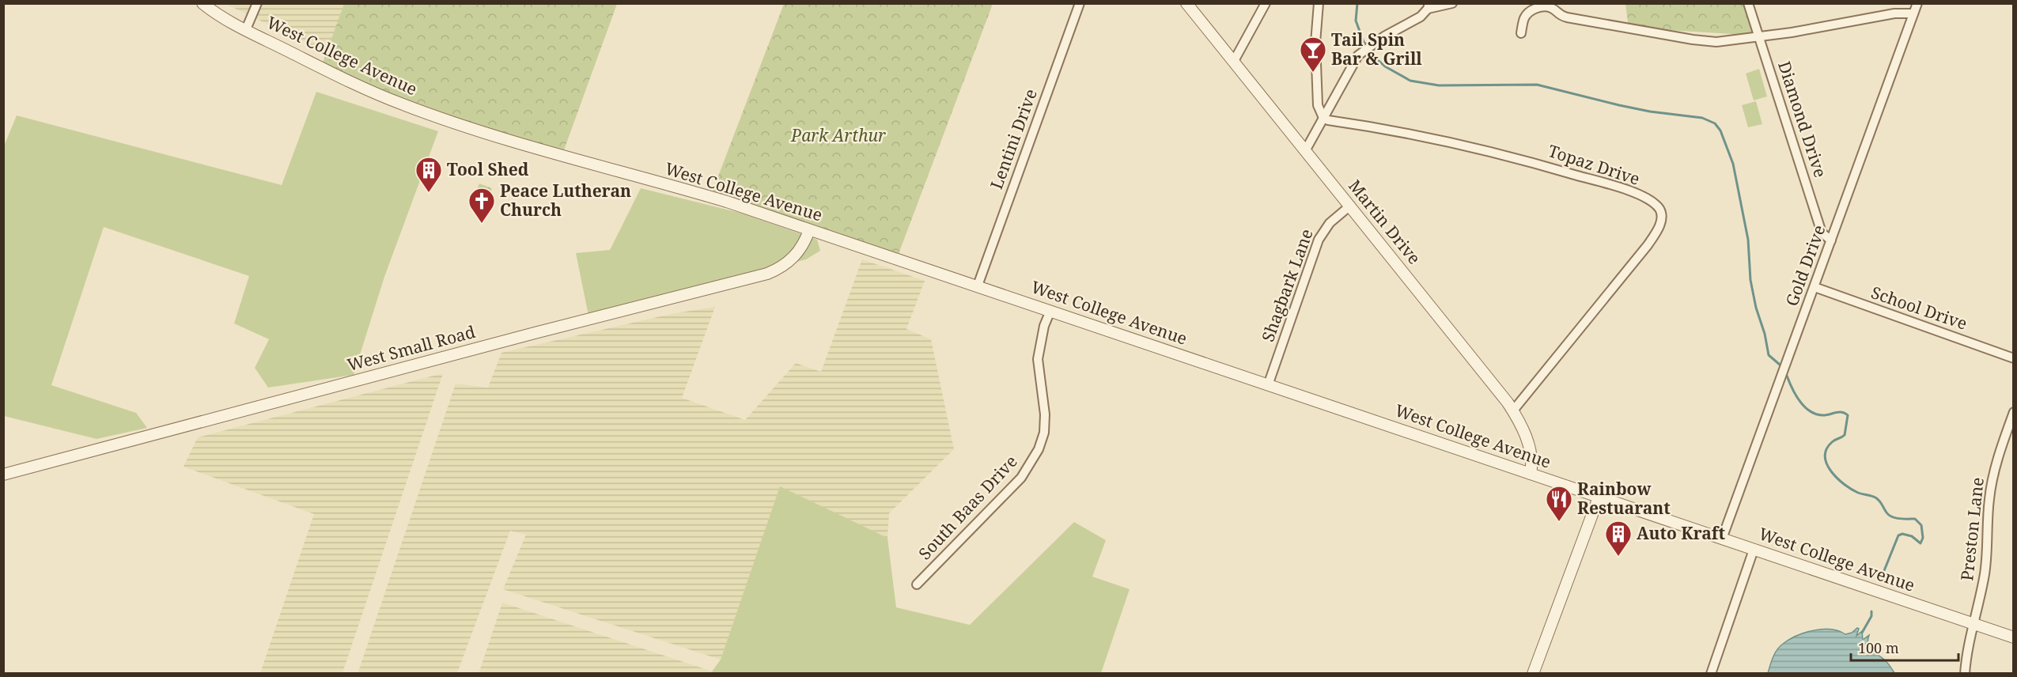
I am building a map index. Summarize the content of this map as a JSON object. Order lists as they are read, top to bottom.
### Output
{
  "streets": {
    "street": [
      "West College Avenue",
      "Diamond Drive",
      "Lentini Drive",
      "Topaz Drive",
      "Martin Drive",
      "Gold Drive",
      "Shagbark Lane",
      "School Drive",
      "West Small Road",
      "South Baas Drive",
      "Preston Lane"
    ]
  },
  "crossings": [
    ["West College Avenue", "Lentini Drive"],
    ["West College Avenue", "Martin Drive"],
    ["West College Avenue", "Gold Drive"],
    ["West College Avenue", "Shagbark Lane"],
    ["West College Avenue", "West Small Road"],
    ["West College Avenue", "South Baas Drive"],
    ["West College Avenue", "Preston Lane"],
    ["Diamond Drive", "Gold Drive"],
    ["Topaz Drive", "Martin Drive"],
    ["Martin Drive", "Shagbark Lane"],
    ["Gold Drive", "School Drive"]
  ],
  "parks": ["Park Arthur"],
  "places": {
    "bar": ["Tail Spin Bar & Grill"],
    "building": ["Tool Shed", "Auto Kraft"],
    "church": ["Peace Lutheran Church"],
    "restaurant": ["Rainbow Restuarant"]
  },
  "scale_bar": "100 m"
}
